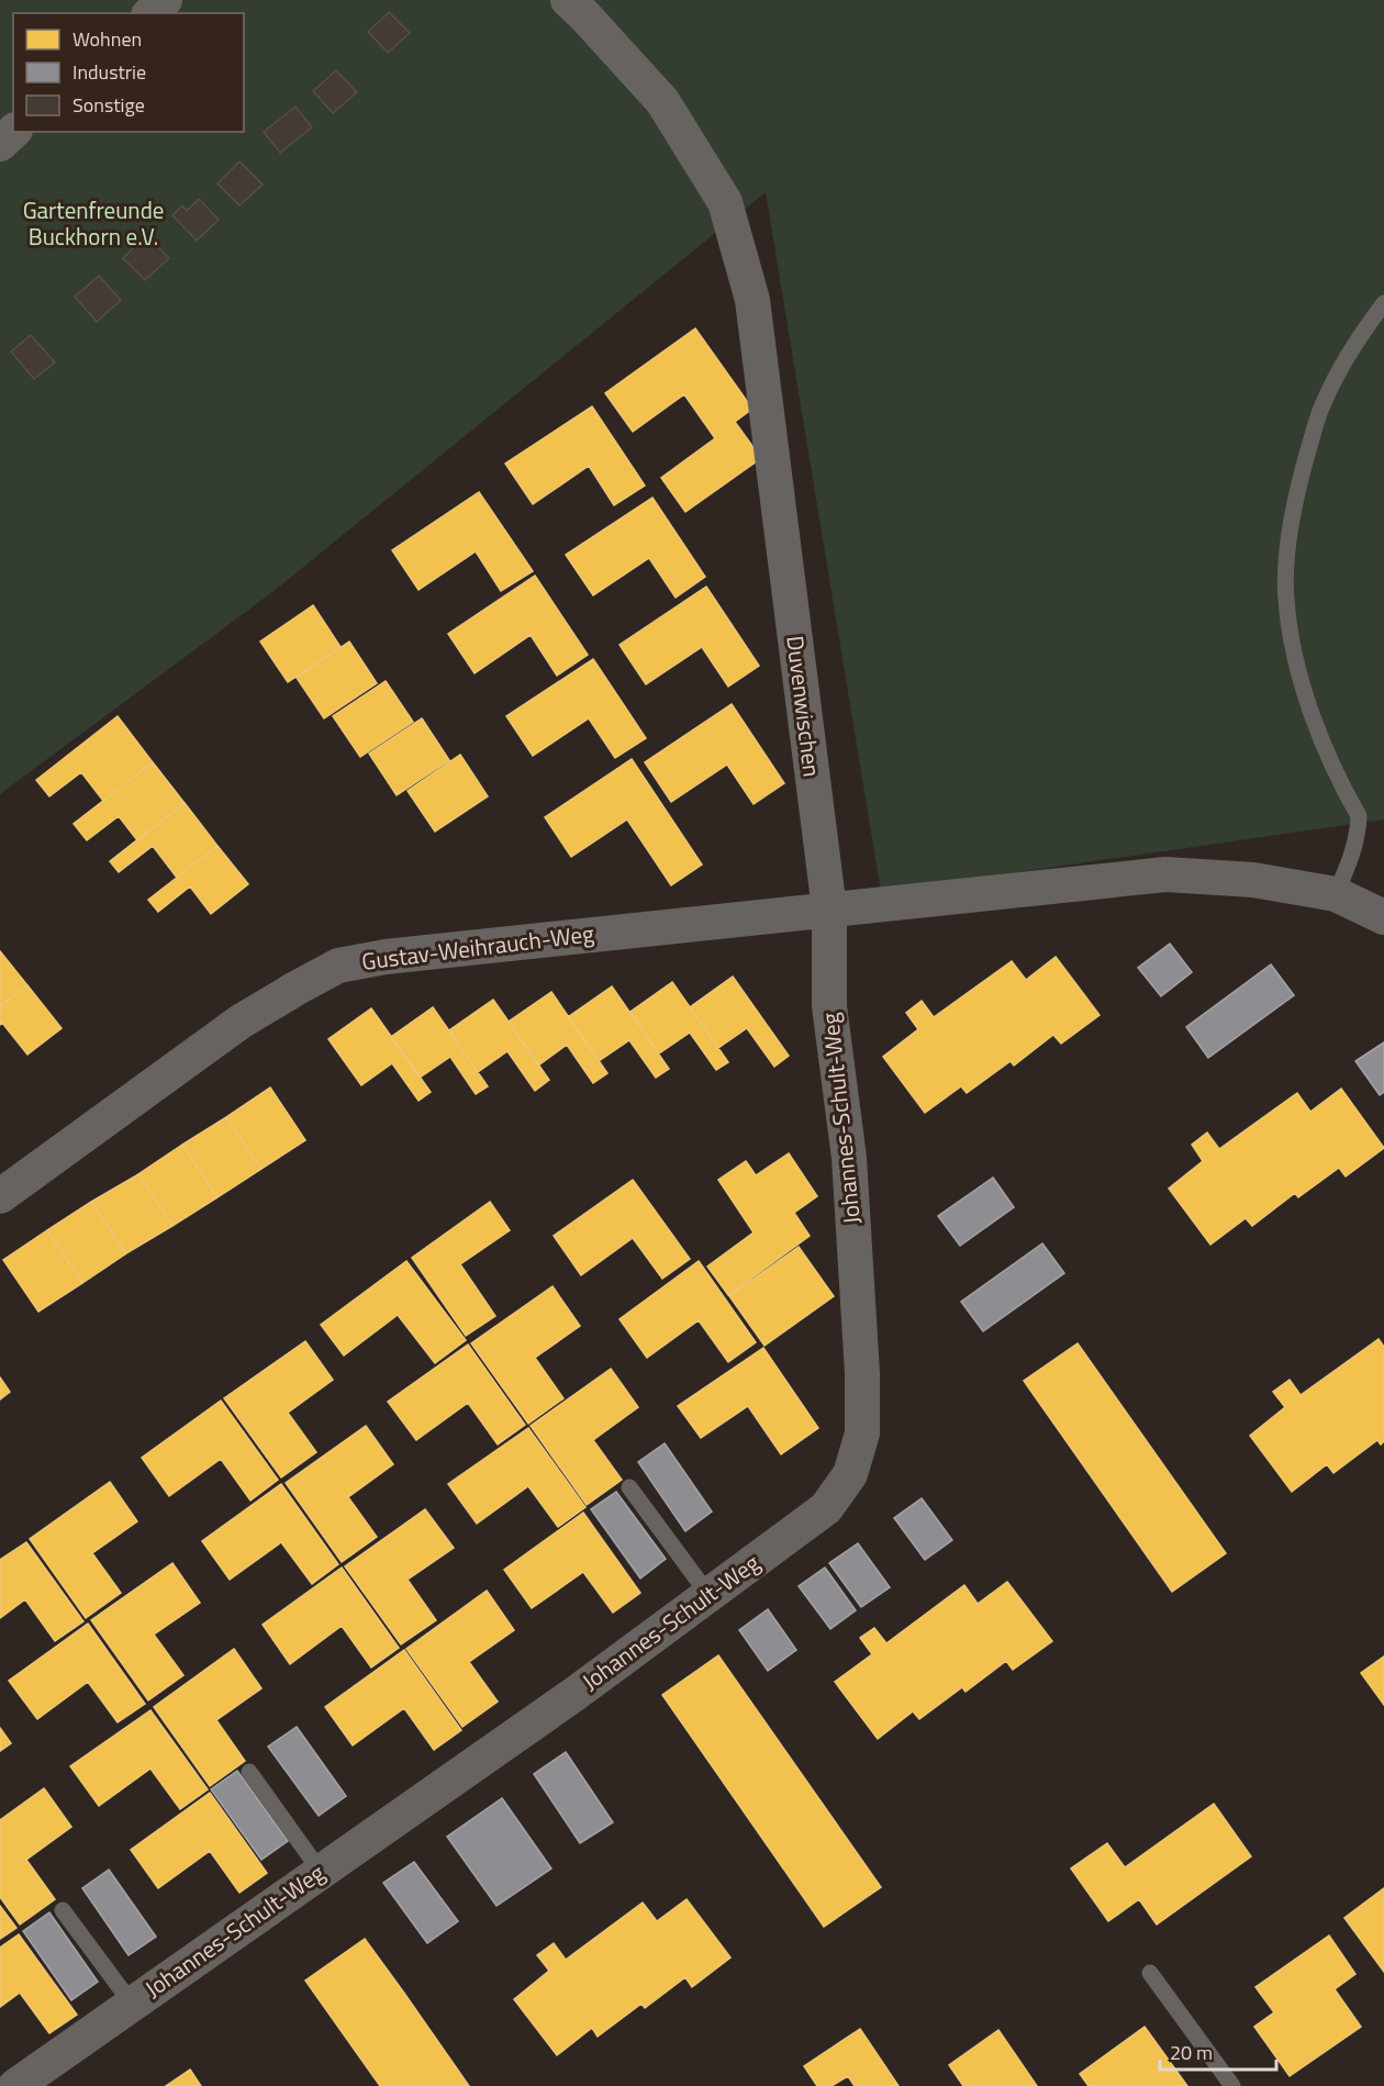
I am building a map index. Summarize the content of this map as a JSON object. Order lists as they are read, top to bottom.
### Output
{
  "streets": {
    "street": ["Duvenwischen", "Gustav-Weihrauch-Weg", "Johannes-Schult-Weg"]
  },
  "crossings": [
    ["Duvenwischen", "Gustav-Weihrauch-Weg"],
    ["Duvenwischen", "Johannes-Schult-Weg"],
    ["Gustav-Weihrauch-Weg", "Johannes-Schult-Weg"]
  ],
  "parks": ["Gartenfreunde Buckhorn e.V."],
  "legend": ["Wohnen", "Industrie", "Sonstige"],
  "scale_bar": "20 m"
}
